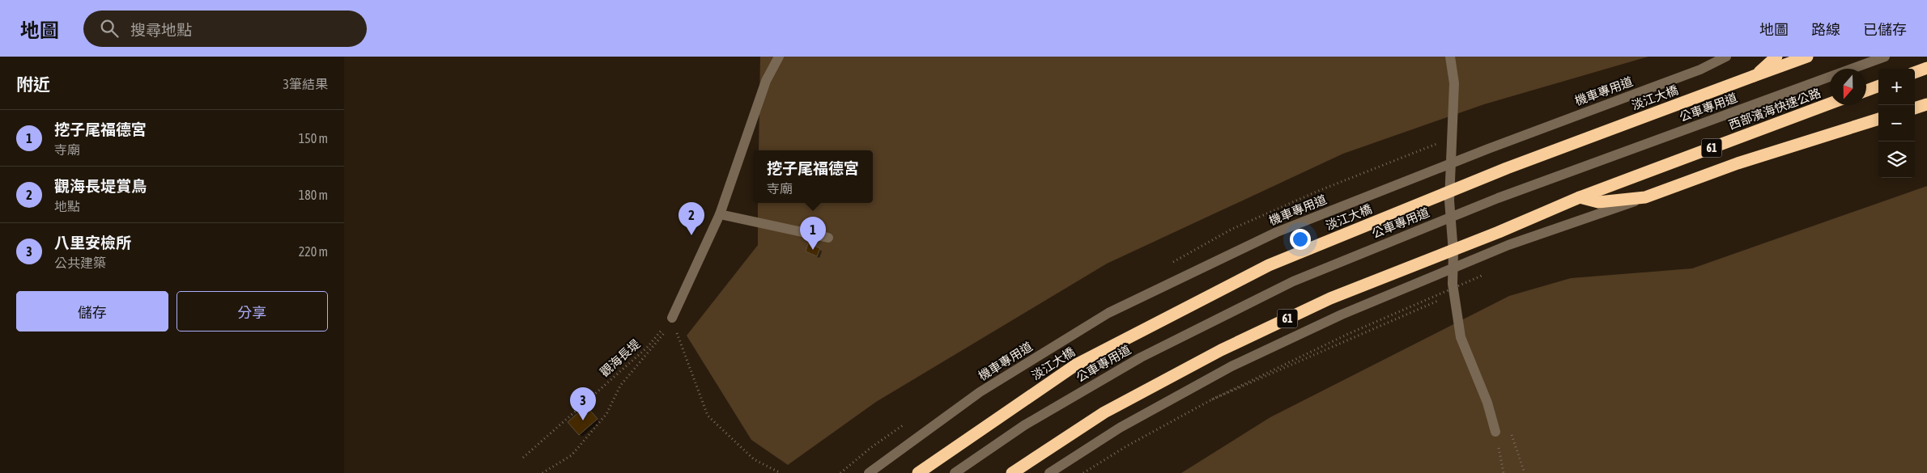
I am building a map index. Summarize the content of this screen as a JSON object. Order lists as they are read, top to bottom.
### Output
{
  "streets": {
    "highway": ["淡江大橋", "西部濱海快速公路", "61"],
    "lane": ["機車專用道", "公車專用道"],
    "path": ["觀海長堤"]
  },
  "crossings": [
    ["西部濱海快速公路", "61"]
  ],
  "north": "bottom",
  "page": {
    "header": "地圖",
    "search": "搜尋地點",
    "nav": ["地圖", "路線", "已儲存"],
    "heading": ["附近", "3筆結果"],
    "map_buttons": ["+", "−"],
    "list": [
      {
        "mark": "1",
        "name": "挖子尾福德宮",
        "note": "寺廟",
        "value": "150 m"
      },
      {
        "mark": "2",
        "name": "觀海長堤賞鳥",
        "note": "地點",
        "value": "180 m"
      },
      {
        "mark": "3",
        "name": "八里安檢所",
        "note": "公共建築",
        "value": "220 m"
      }
    ],
    "popup": ["挖子尾福德宮", "寺廟"],
    "pins": ["2", "1", "3"],
    "buttons": ["儲存", "分享"]
  }
}
